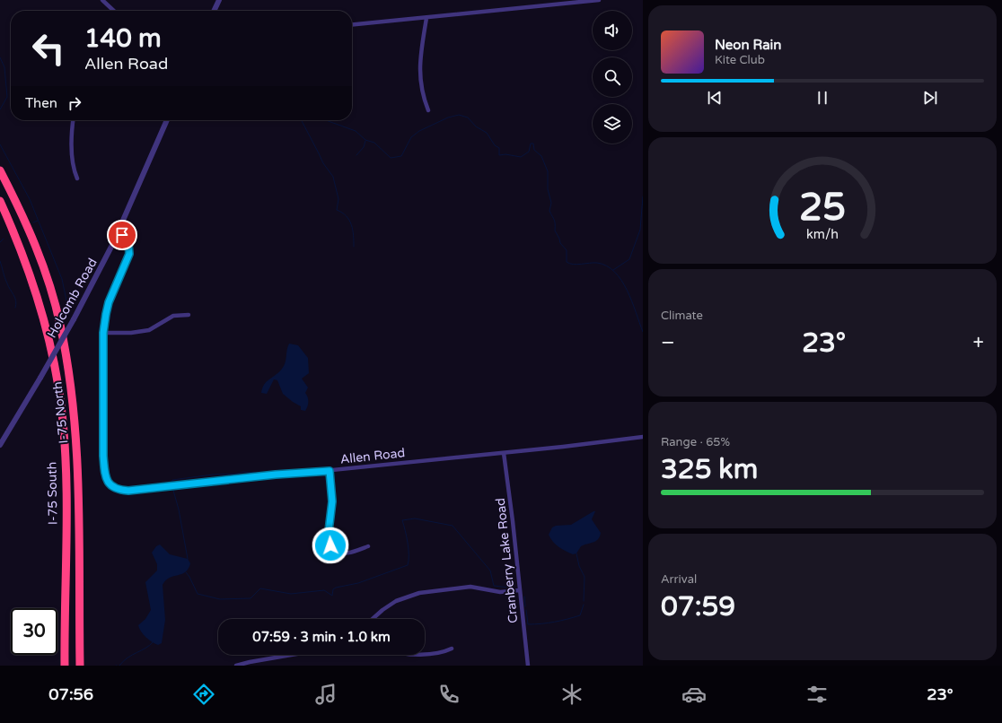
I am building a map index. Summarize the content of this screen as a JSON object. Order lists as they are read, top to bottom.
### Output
{
  "streets": {
    "highway": ["I-75 North", "I-75 South"],
    "street": ["Holcomb Road", "Allen Road", "Cranberry Lake Road"]
  },
  "crossings": [
    ["Holcomb Road", "Allen Road"],
    ["Allen Road", "Cranberry Lake Road"]
  ],
  "page": {
    "turn": ["140 m", "Allen Road"],
    "song": ["Neon Rain", "Kite Club"],
    "then": "Then",
    "tile": [
      "Climate",
      ["Range · 65%", "325 km"],
      ["Arrival", "07:59"]
    ],
    "heat": ["−", "23°", "+"],
    "limit": "30",
    "trip": "07:59 · 3 min · 1.0 km",
    "tabs": ["07:56", "23°"],
    "gauge": ["25", "km/h"]
  }
}
